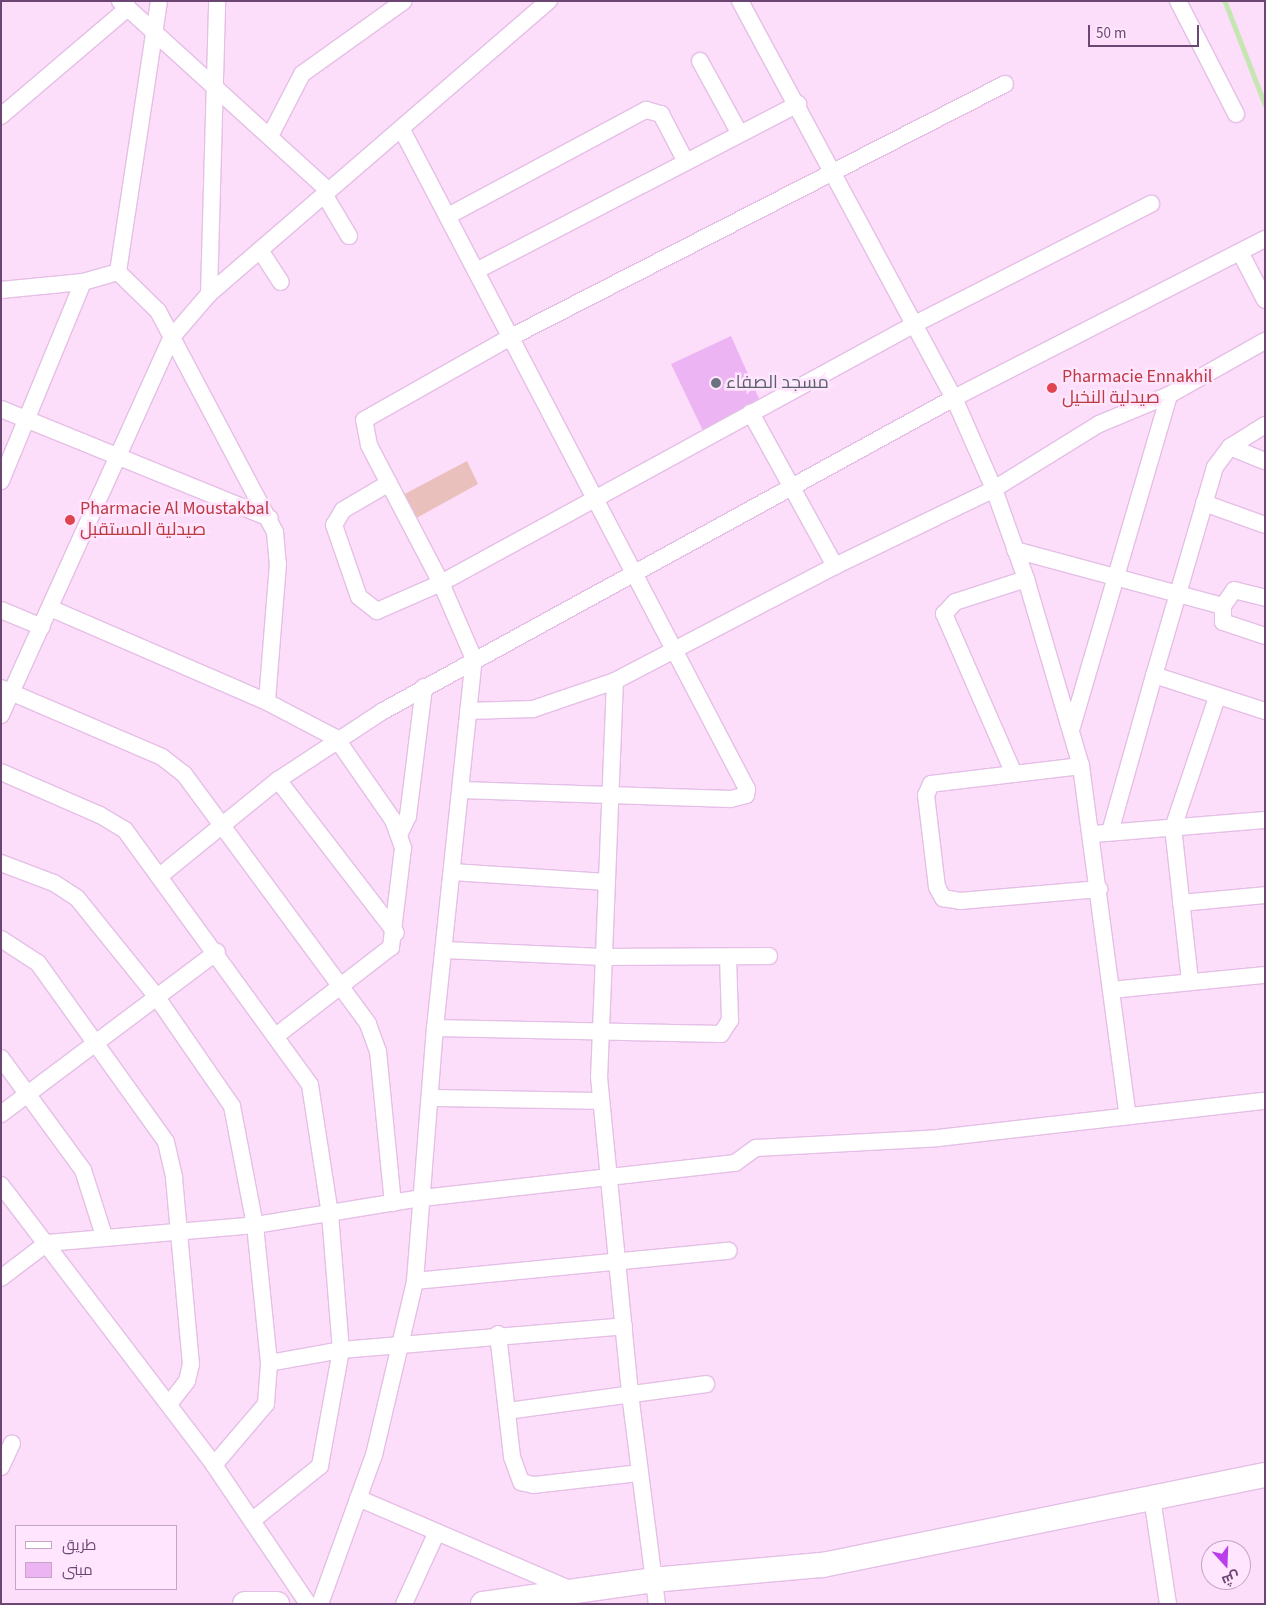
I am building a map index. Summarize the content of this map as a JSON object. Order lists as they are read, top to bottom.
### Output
{
  "places": ["مسجد الصفاء", "Pharmacie Ennakhil صيدلية النخيل", "Pharmacie Al Moustakbal صيدلية المستقبل"],
  "legend": ["طريق", "مبنى"],
  "scale_bar": "50 m",
  "north": "bottom"
}
